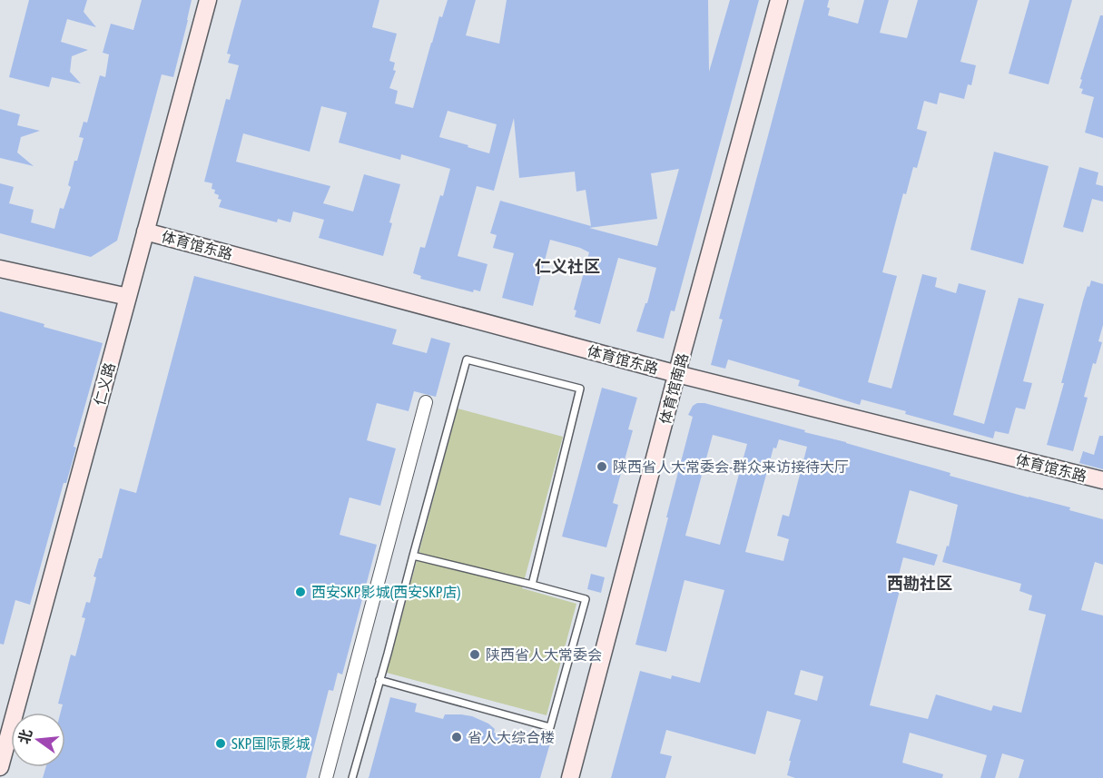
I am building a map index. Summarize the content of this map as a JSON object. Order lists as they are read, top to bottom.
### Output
{
  "streets": {
    "street": ["体育馆东路", "仁义路", "体育馆南路"]
  },
  "crossings": [
    ["体育馆东路", "仁义路"],
    ["体育馆东路", "体育馆南路"]
  ],
  "districts": ["仁义社区", "西勘社区"],
  "places": [
    "陕西省人大常委会-群众来访接待大厅",
    "西安SKP影城(西安SKP店)",
    "陕西省人大常委会",
    "省人大综合楼",
    "SKP国际影城"
  ],
  "north": "left"
}
